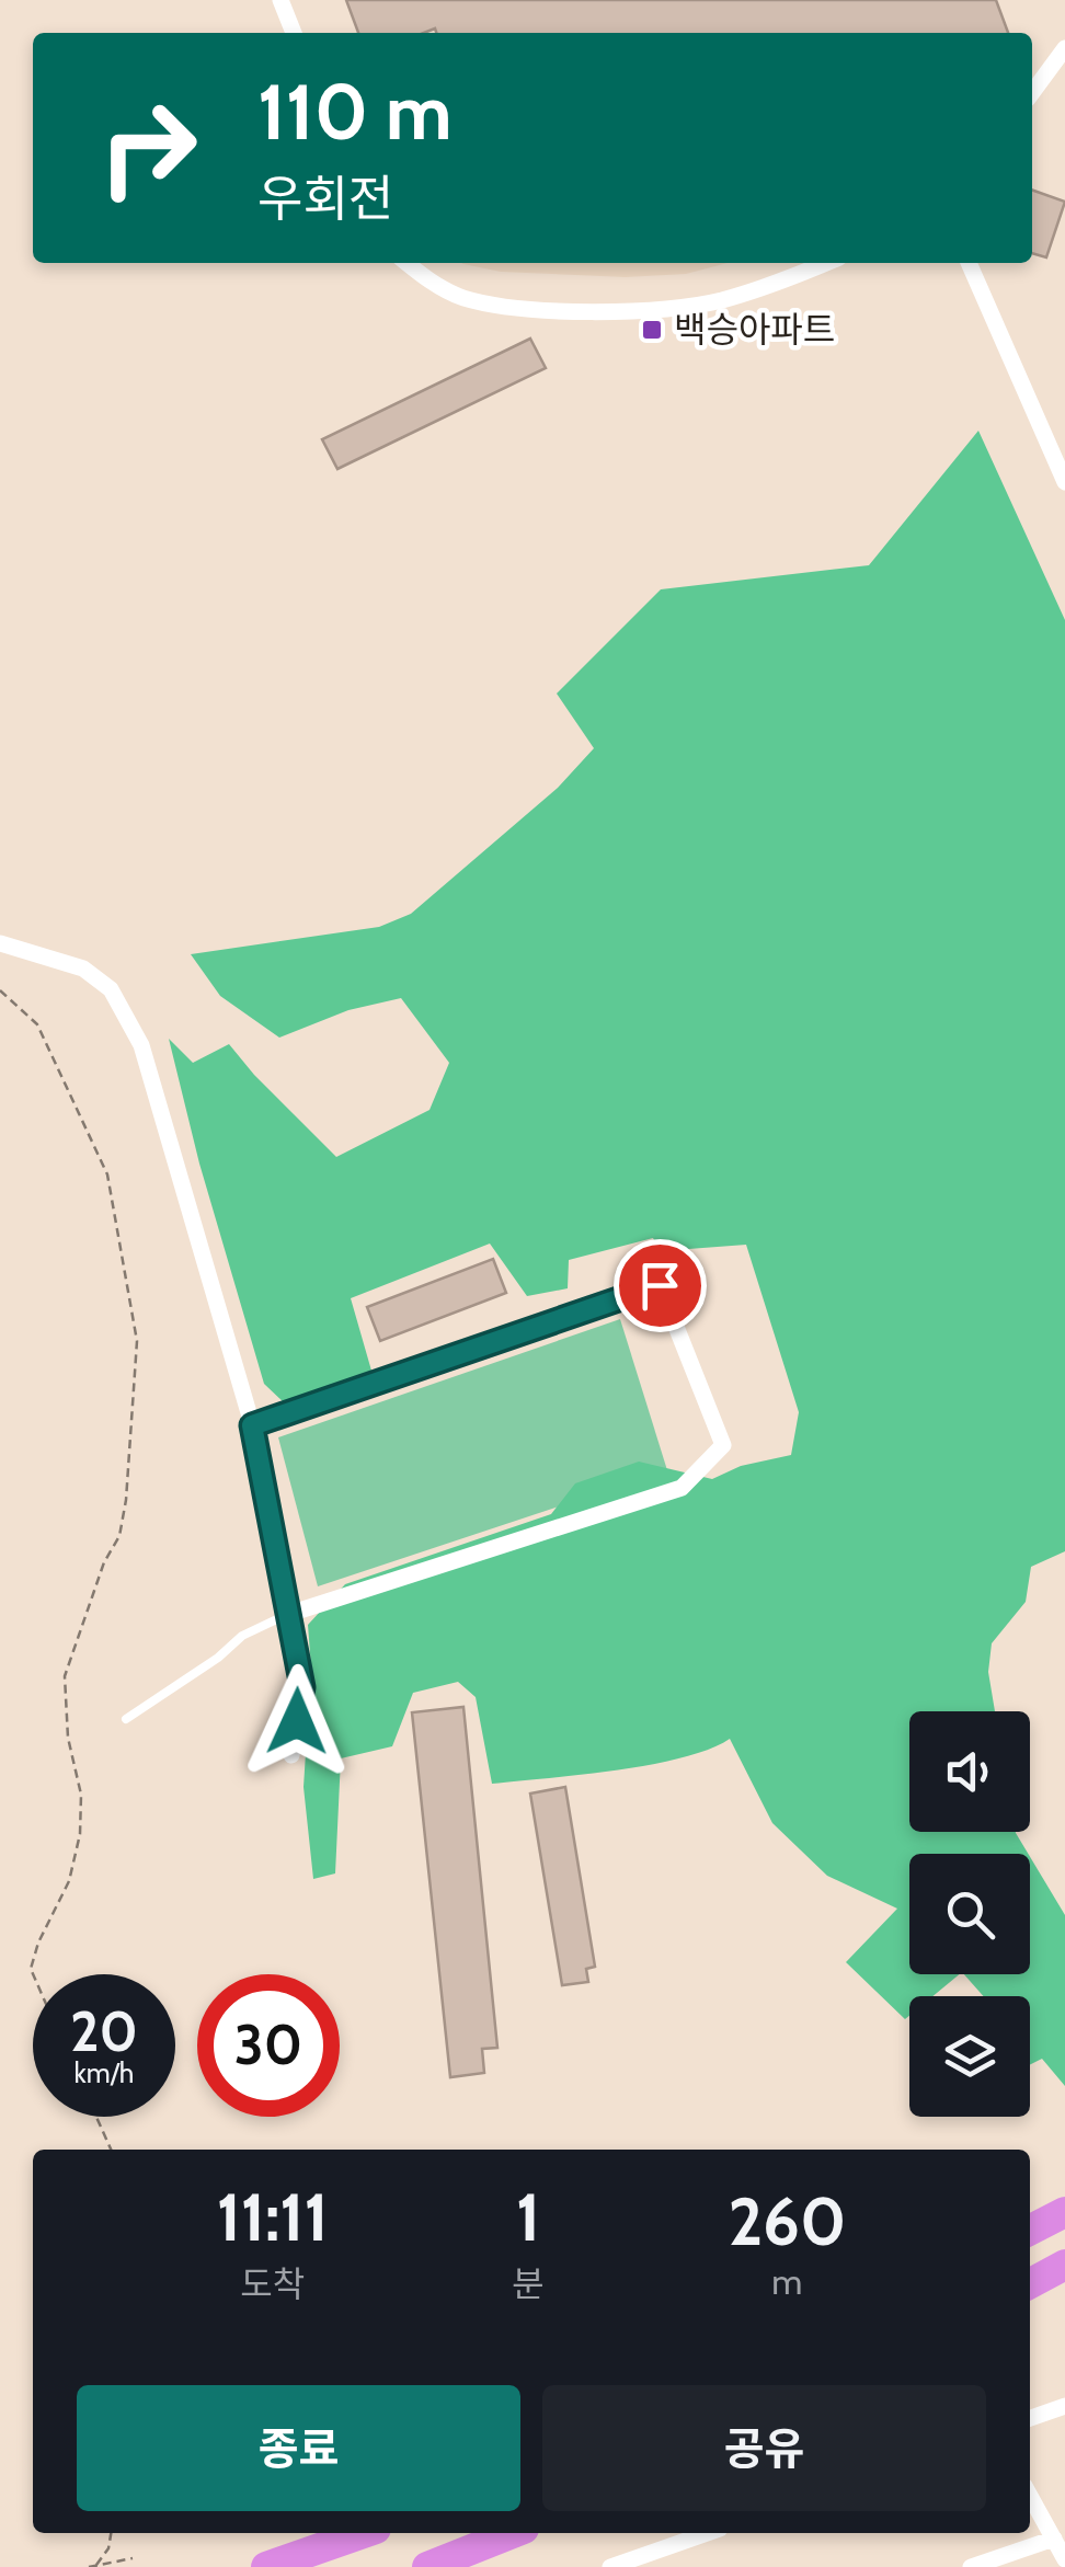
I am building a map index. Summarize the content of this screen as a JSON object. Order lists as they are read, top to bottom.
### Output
{
  "places": {
    "transit": ["백승아파트"]
  },
  "page": {
    "turn": ["110 m", "우회전"],
    "speed": "20 km/h",
    "limit": "30",
    "eta": [
      "11:11",
      "도착",
      "1",
      "분",
      "260",
      "m"
    ],
    "buttons": ["종료", "공유"]
  }
}
